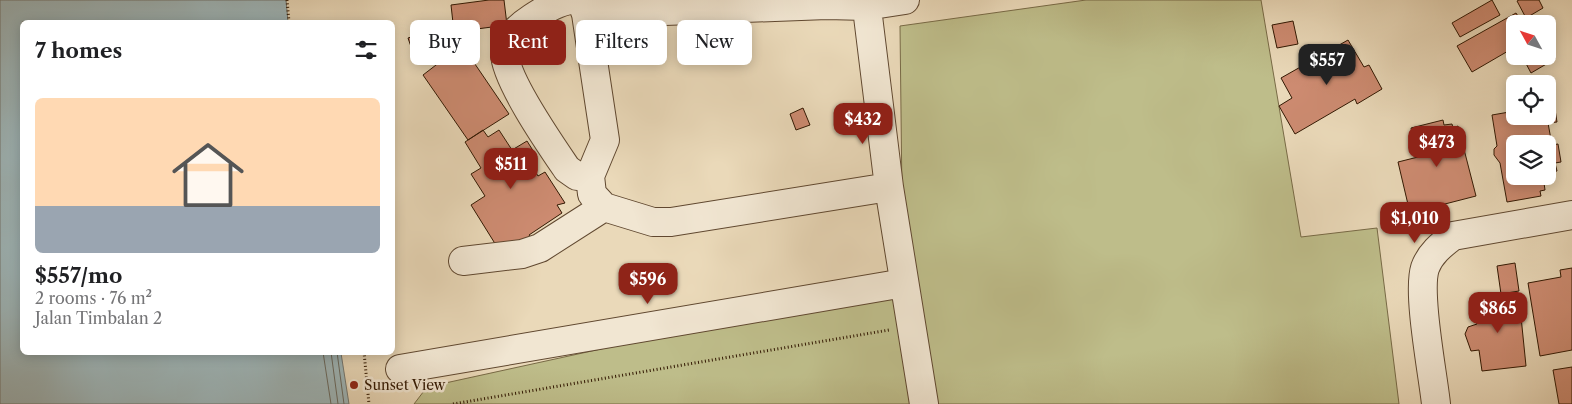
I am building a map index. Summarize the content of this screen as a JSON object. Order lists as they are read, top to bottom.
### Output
{
  "places": ["Sunset View"],
  "north": "top left",
  "page": {
    "chip": [
      "Buy",
      "Rent",
      "Filters",
      "New"
    ],
    "heading": "7 homes",
    "price": [
      "$557",
      "$432",
      "$473",
      "$511",
      "$1,010",
      "$596",
      "$865"
    ],
    "list": [
      {
        "name": "$557/mo",
        "note": "2 rooms · 76 m² · Jalan Timbalan 2"
      }
    ]
  }
}
